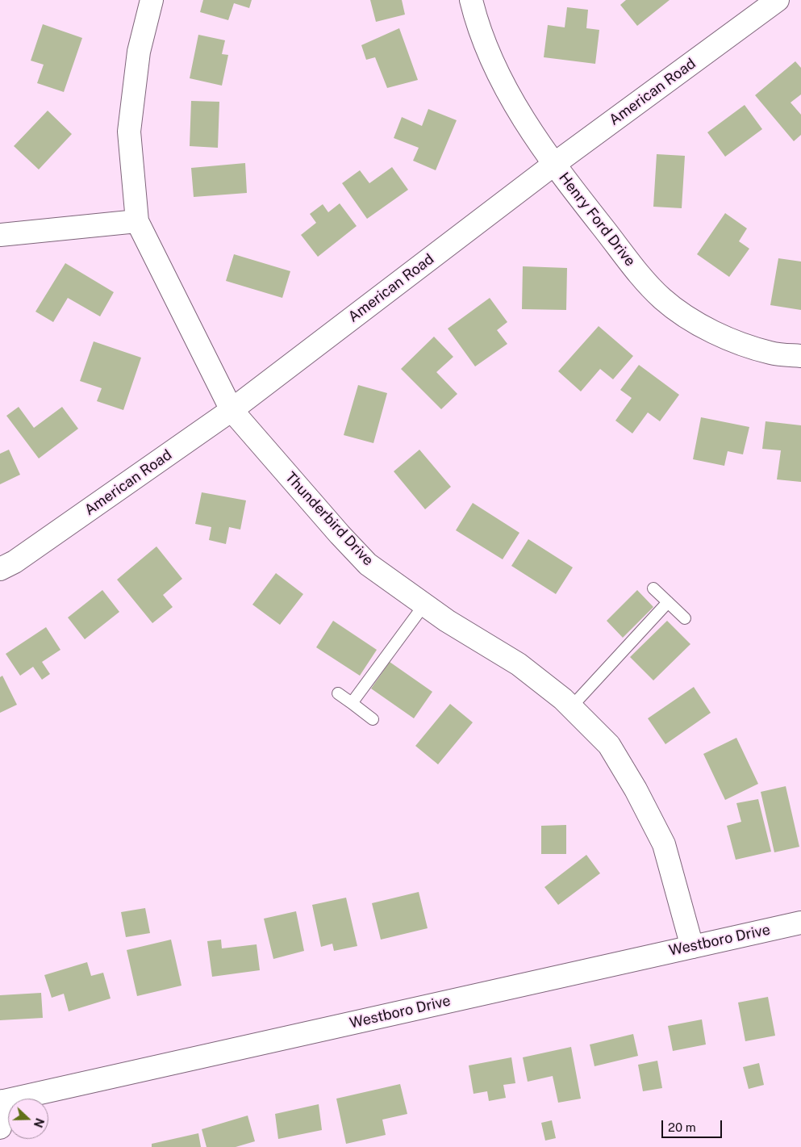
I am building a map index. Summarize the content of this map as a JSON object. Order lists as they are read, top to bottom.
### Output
{
  "streets": {
    "street": [
      "American Road",
      "Henry Ford Drive",
      "Thunderbird Drive",
      "Westboro Drive"
    ]
  },
  "crossings": [
    ["American Road", "Henry Ford Drive"],
    ["American Road", "Thunderbird Drive"],
    ["Thunderbird Drive", "Westboro Drive"]
  ],
  "scale_bar": "20 m",
  "north": "right"
}
